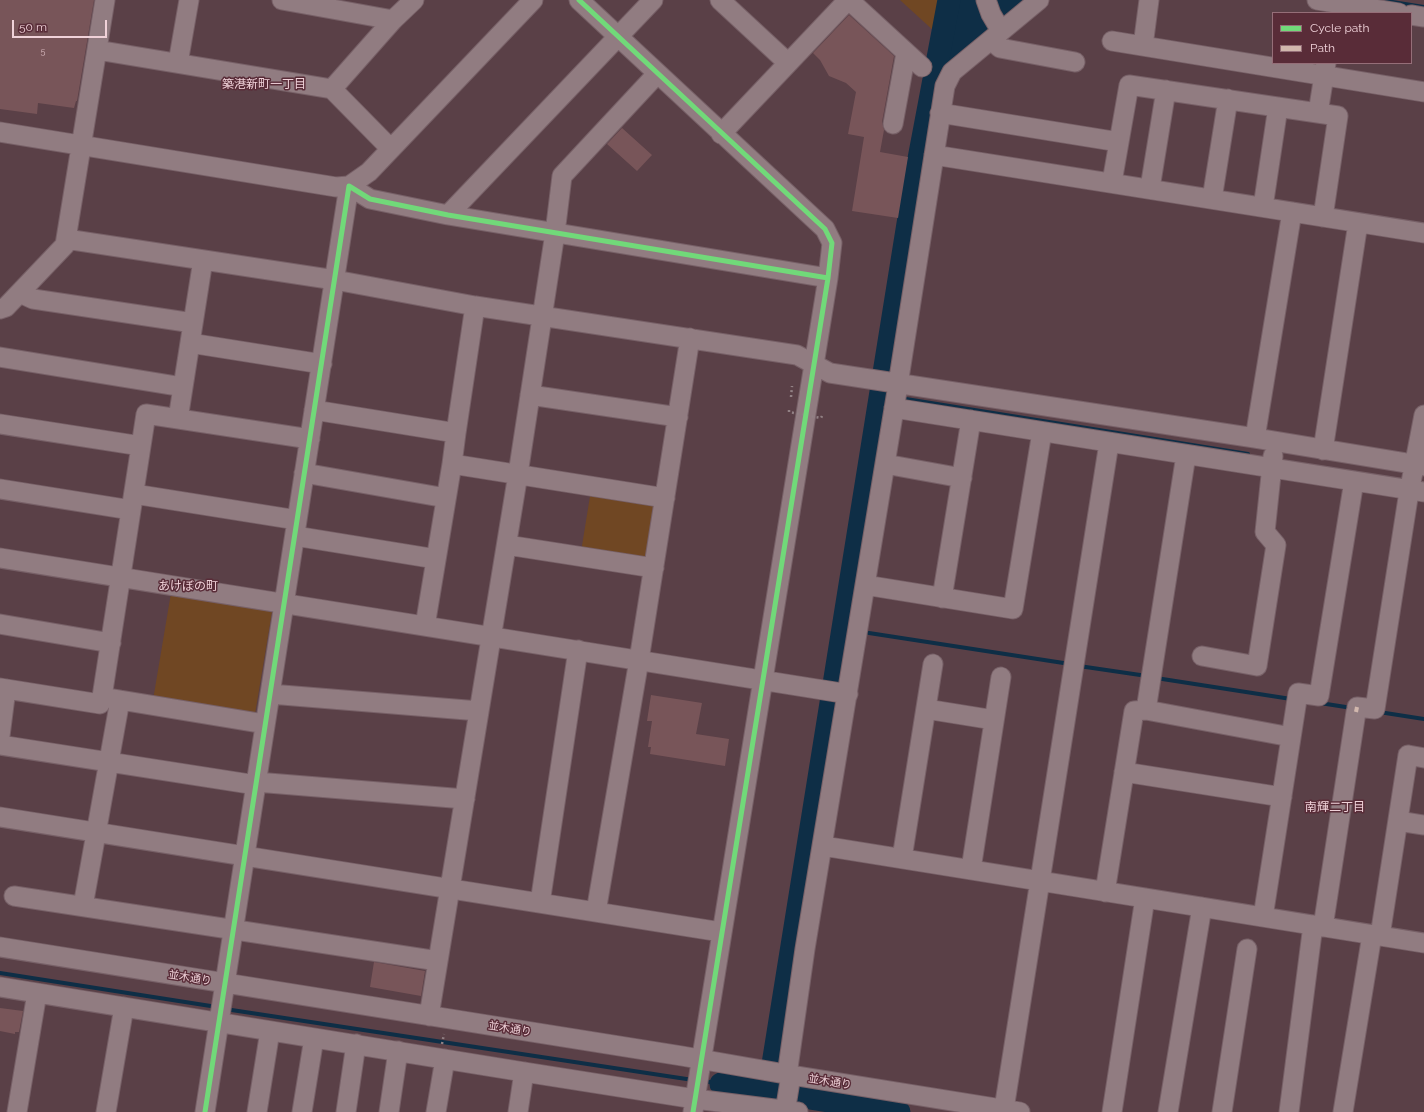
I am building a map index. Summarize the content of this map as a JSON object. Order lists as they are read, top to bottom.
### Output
{
  "streets": {
    "street": ["並木通り"]
  },
  "districts": ["築港新町一丁目", "あけぼの町", "南輝二丁目"],
  "house_numbers": ["5"],
  "legend": ["Cycle path", "Path"],
  "scale_bar": "50 m"
}
